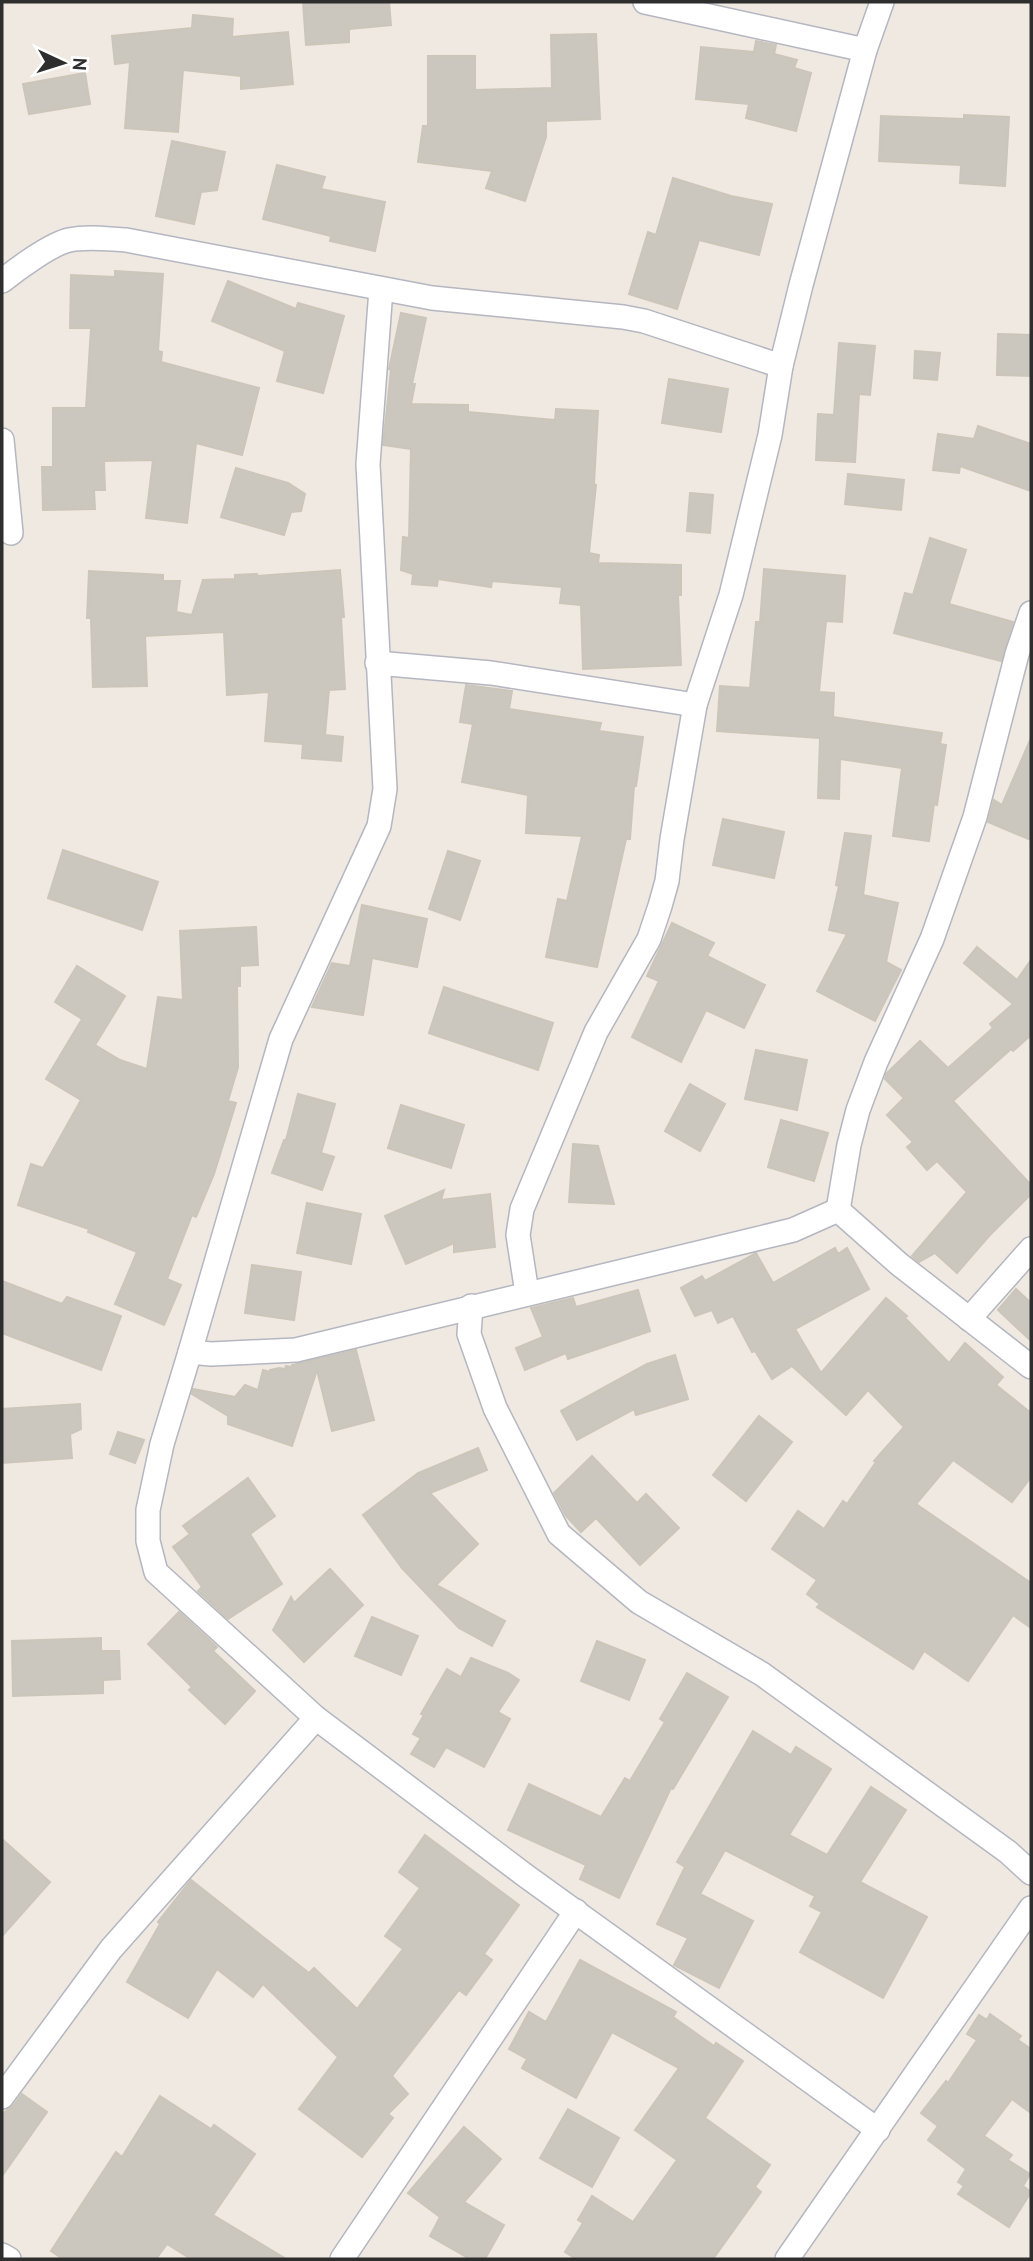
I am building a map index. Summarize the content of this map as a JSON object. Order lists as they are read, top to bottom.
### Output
{
  "north": "right"
}
